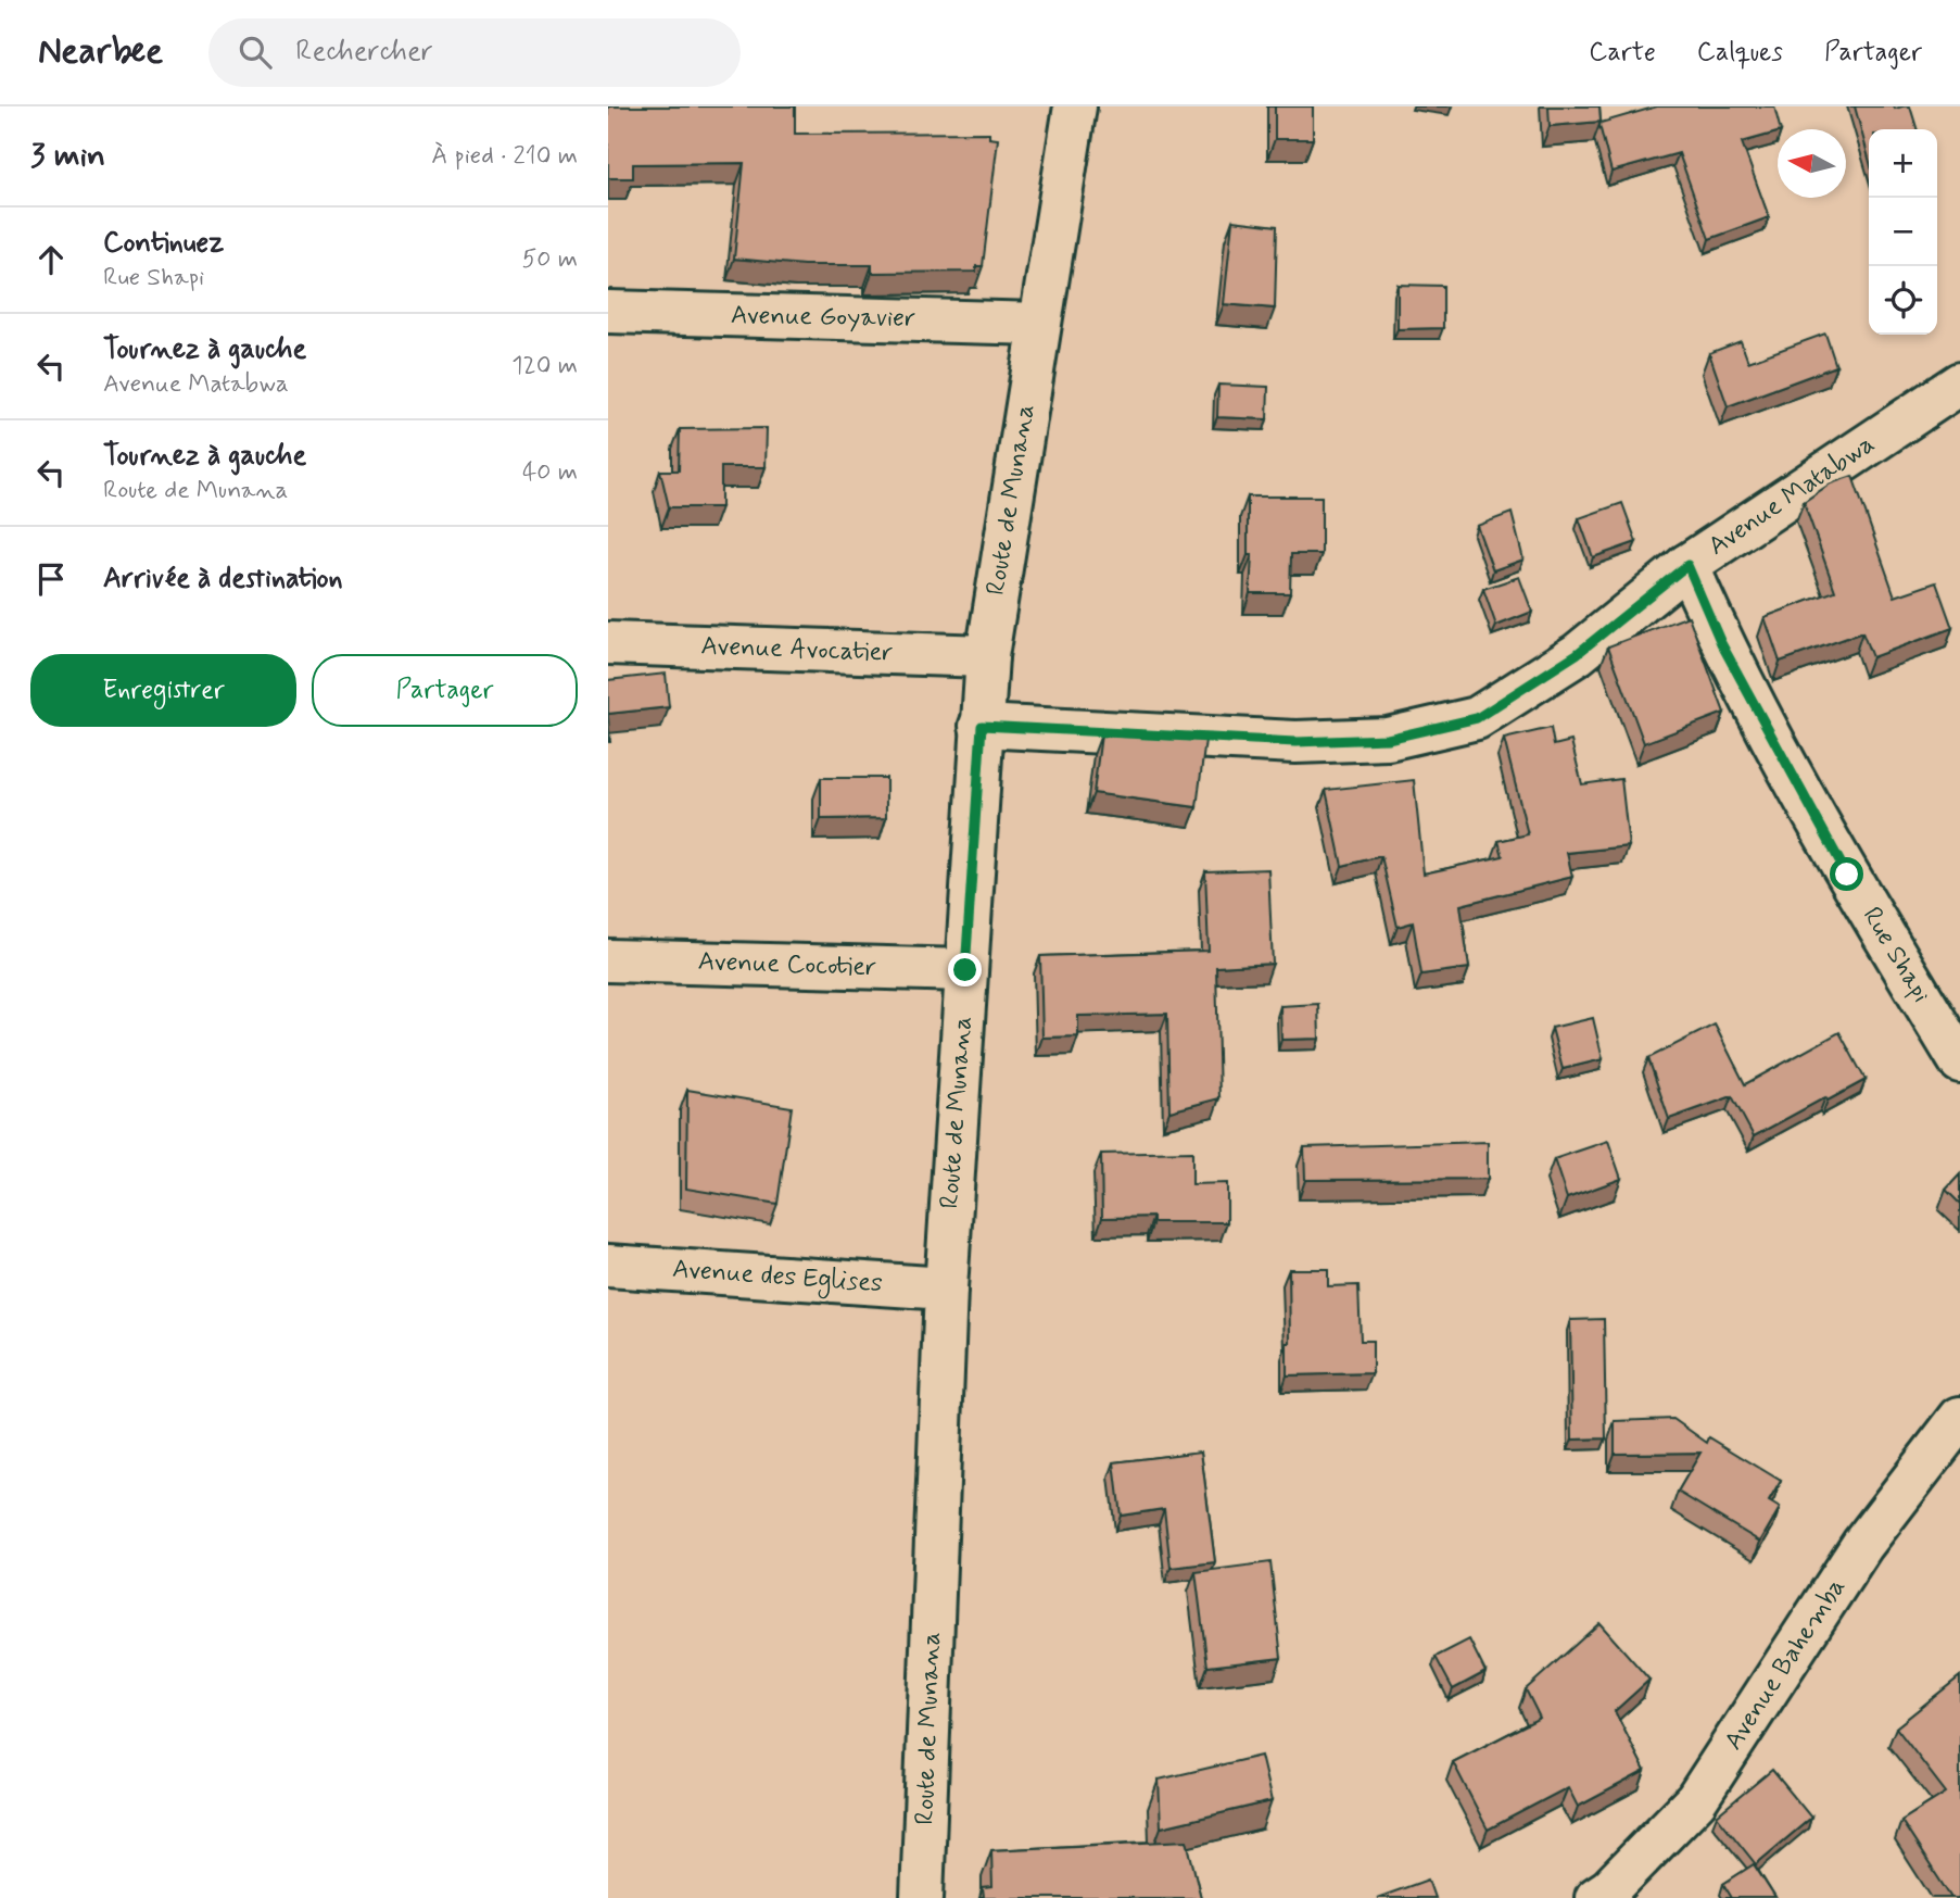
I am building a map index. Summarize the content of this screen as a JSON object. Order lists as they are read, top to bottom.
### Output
{
  "streets": {
    "street": [
      "Avenue Goyavier",
      "Avenue Matabwa",
      "Route de Munana",
      "Avenue Avocatier",
      "Rue Shapi",
      "Avenue Cocotier",
      "Avenue des Eglises",
      "Avenue Bahemba"
    ]
  },
  "crossings": [
    ["Avenue Goyavier", "Route de Munana"],
    ["Avenue Matabwa", "Route de Munana"],
    ["Avenue Matabwa", "Rue Shapi"],
    ["Route de Munana", "Avenue Avocatier"],
    ["Route de Munana", "Avenue Cocotier"],
    ["Route de Munana", "Avenue des Eglises"]
  ],
  "north": "left",
  "page": {
    "header": "Nearbee",
    "search": "Rechercher",
    "nav": ["Carte", "Calques", "Partager"],
    "heading": ["3 min", "À pied · 210 m"],
    "map_buttons": ["+", "−"],
    "list": [
      ["Continuez", "Rue Shapi", "50 m"],
      ["Tournez à gauche", "Avenue Matabwa", "120 m"],
      ["Tournez à gauche", "Route de Munana", "40 m"],
      "Arrivée à destination"
    ],
    "buttons": ["Enregistrer", "Partager"]
  }
}
